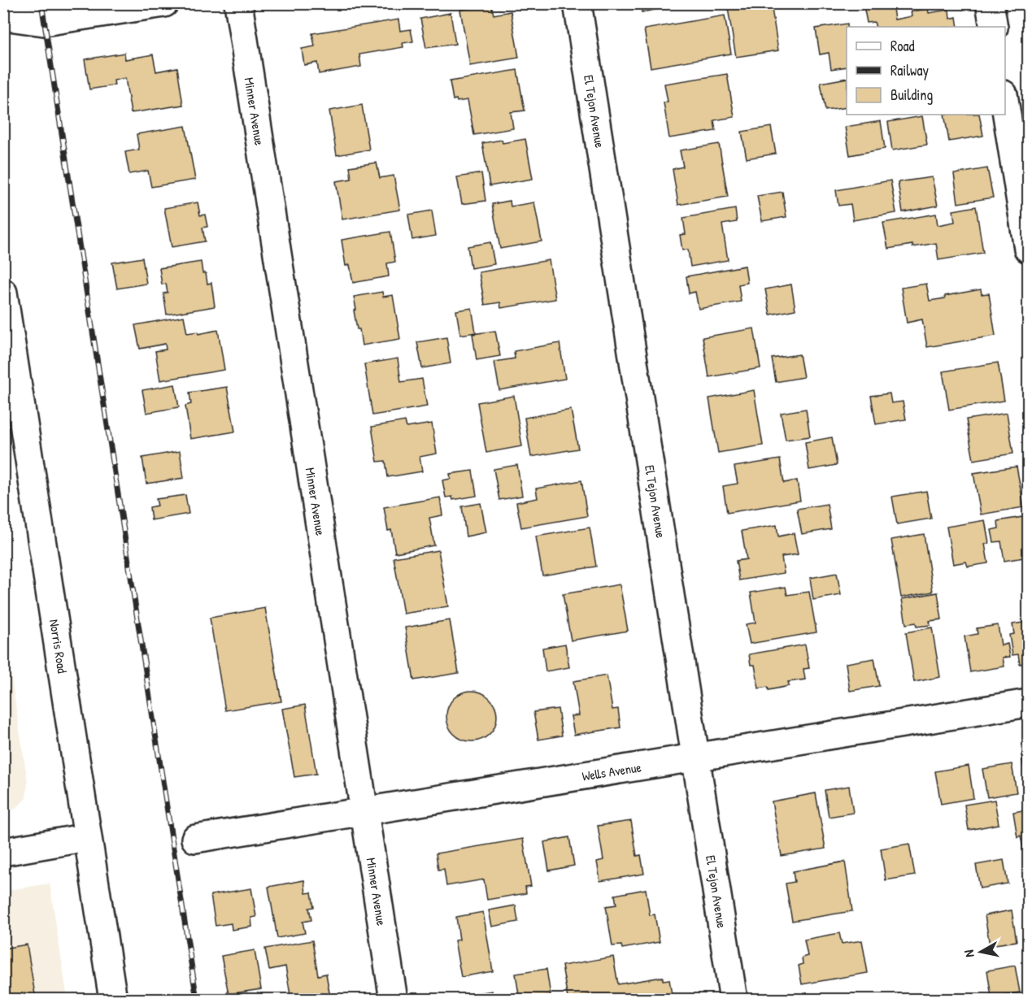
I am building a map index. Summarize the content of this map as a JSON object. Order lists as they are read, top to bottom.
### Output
{
  "streets": {
    "street": [
      "Minner Avenue",
      "El Tejon Avenue",
      "Norris Road",
      "Wells Avenue"
    ]
  },
  "crossings": [
    ["Minner Avenue", "Wells Avenue"],
    ["El Tejon Avenue", "Wells Avenue"]
  ],
  "legend": ["Road", "Railway", "Building"],
  "north": "left"
}
